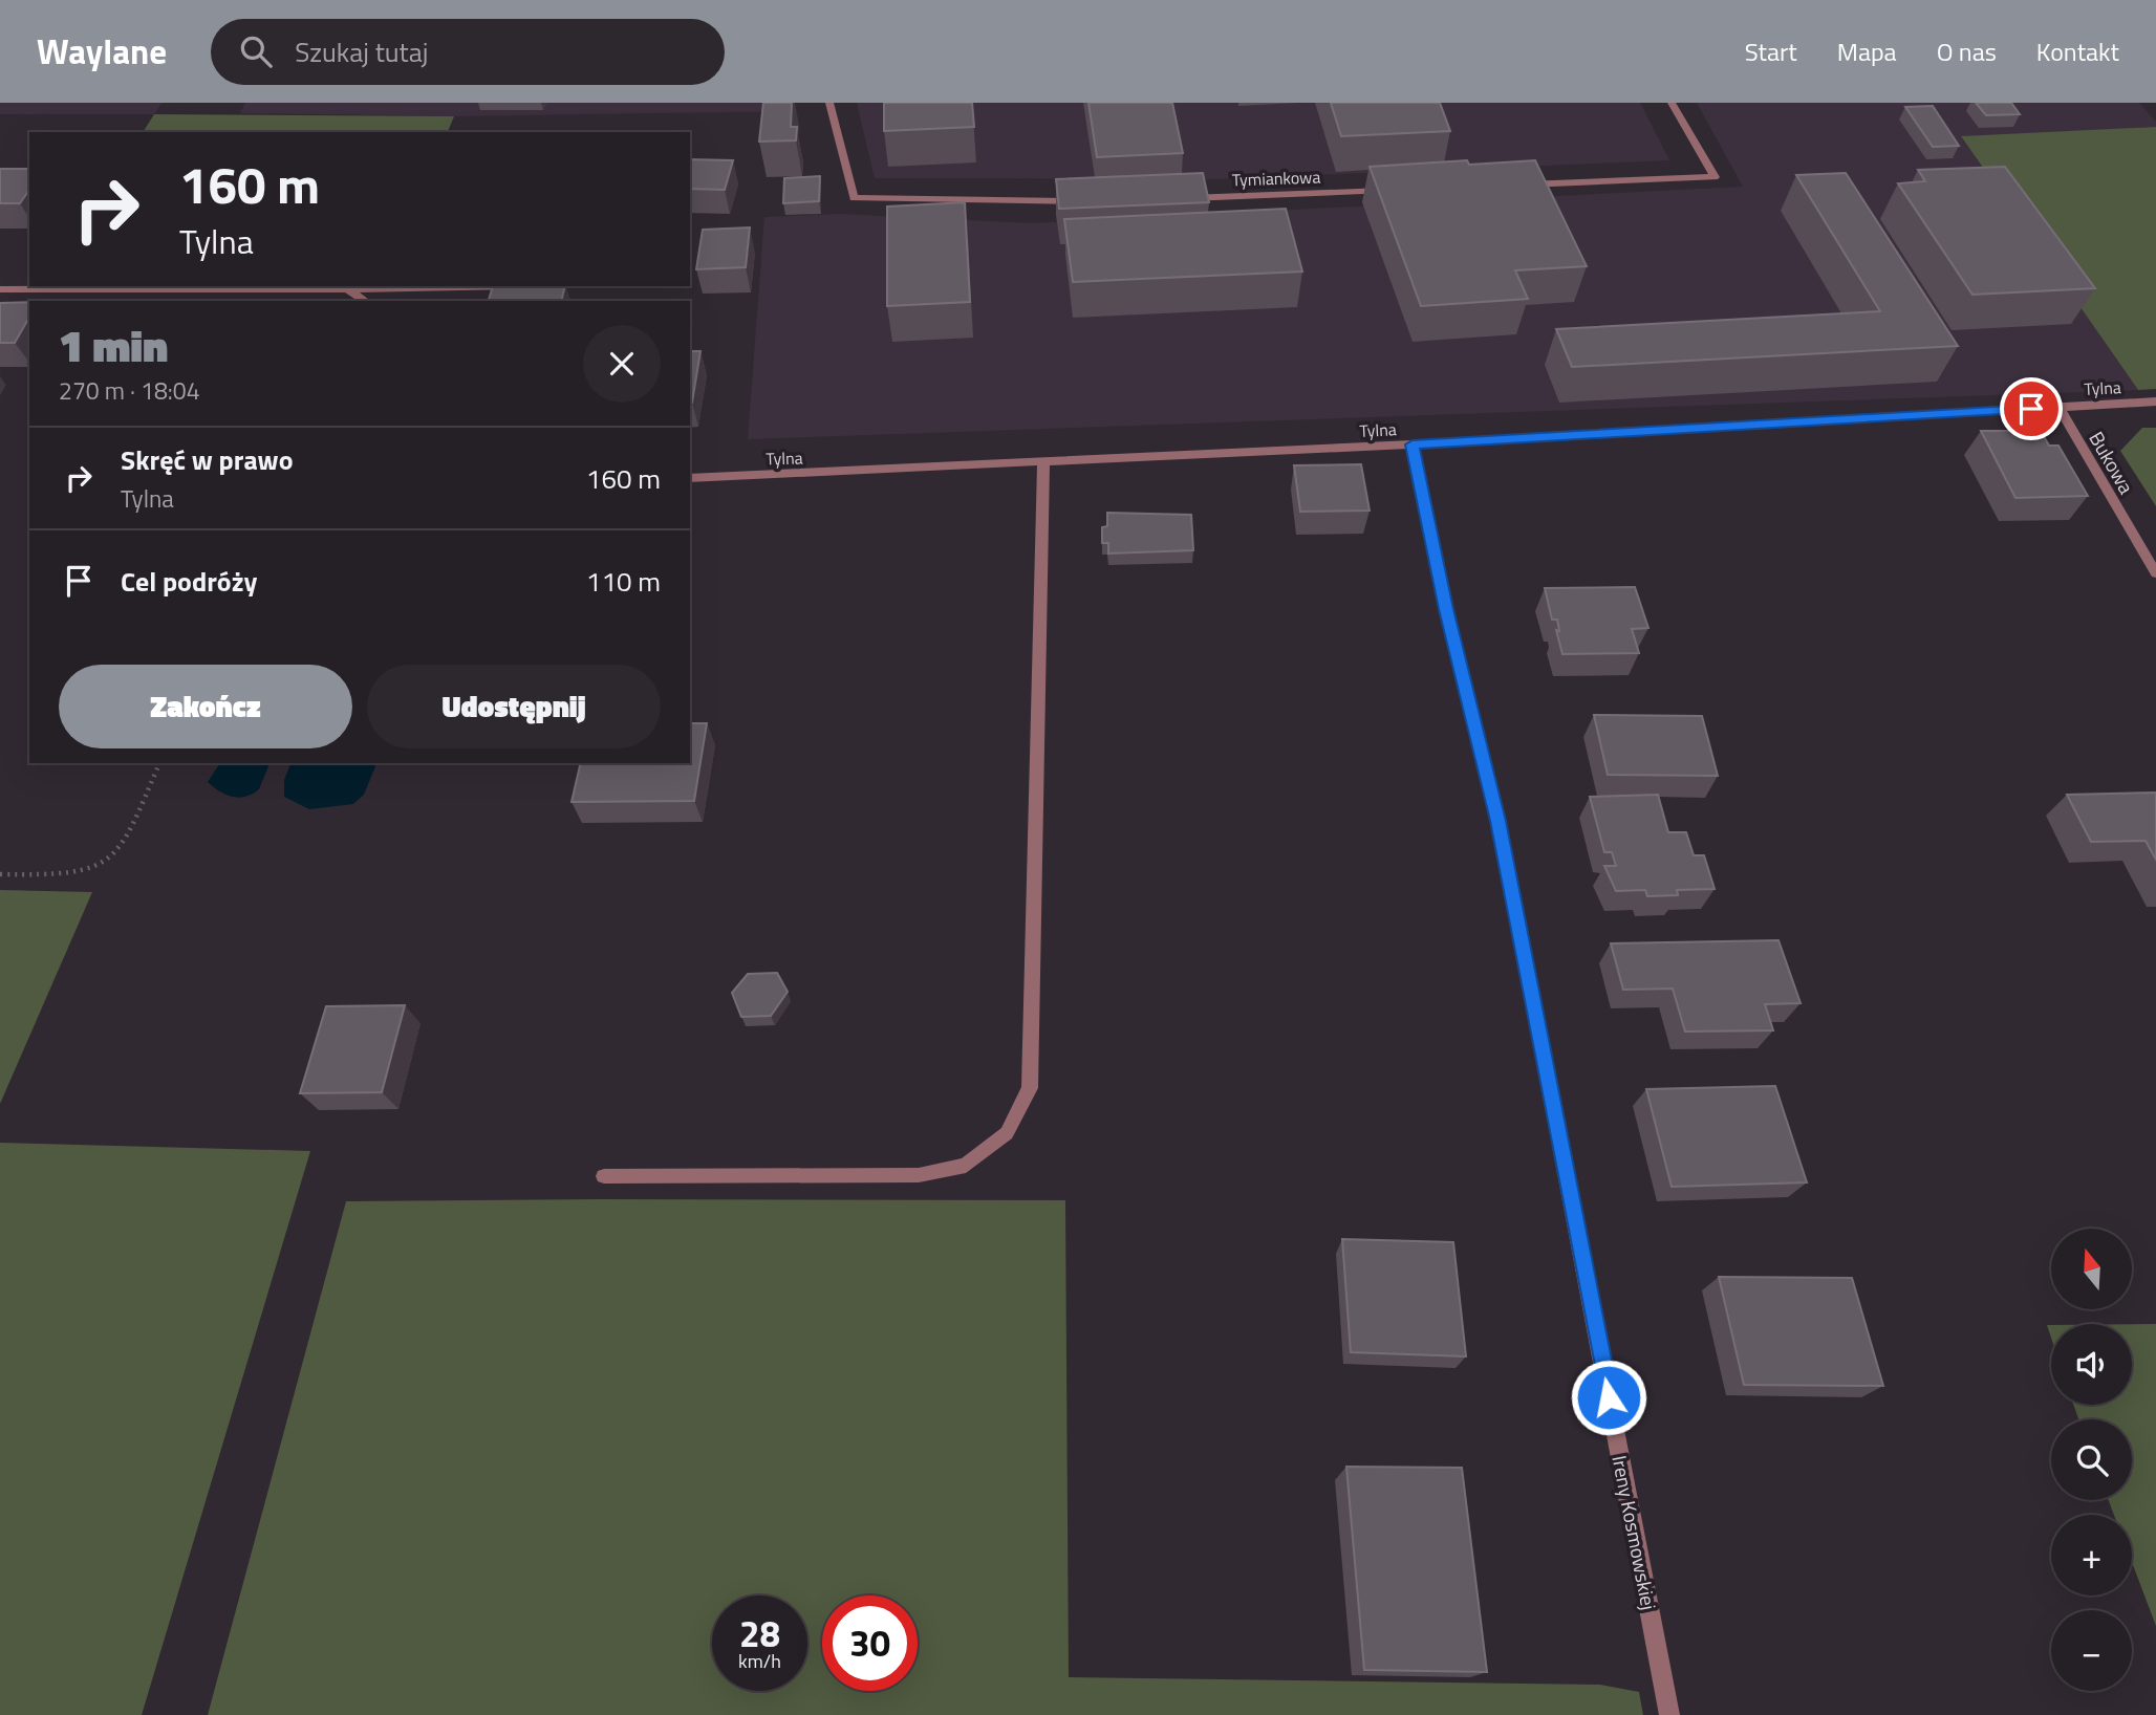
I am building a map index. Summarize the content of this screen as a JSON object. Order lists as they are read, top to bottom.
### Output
{
  "streets": {
    "street": [
      "Tymiankowa",
      "Tylna",
      "Bukowa",
      "Ireny Kosmowskiej"
    ]
  },
  "crossings": [
    ["Tylna", "Bukowa"],
    ["Tylna", "Ireny Kosmowskiej"]
  ],
  "north": "top",
  "page": {
    "header": "Waylane",
    "search": "Szukaj tutaj",
    "nav": [
      "Start",
      "Mapa",
      "O nas",
      "Kontakt"
    ],
    "turn": ["160 m", "Tylna"],
    "heading": ["1 min", "270 m · 18:04"],
    "list": [
      {
        "name": "Skręć w prawo",
        "note": "Tylna",
        "value": "160 m"
      },
      {
        "name": "Cel podróży",
        "value": "110 m"
      }
    ],
    "buttons": ["Zakończ", "Udostępnij"],
    "map_buttons": ["+", "−"],
    "speed": "28 km/h",
    "limit": "30"
  }
}
